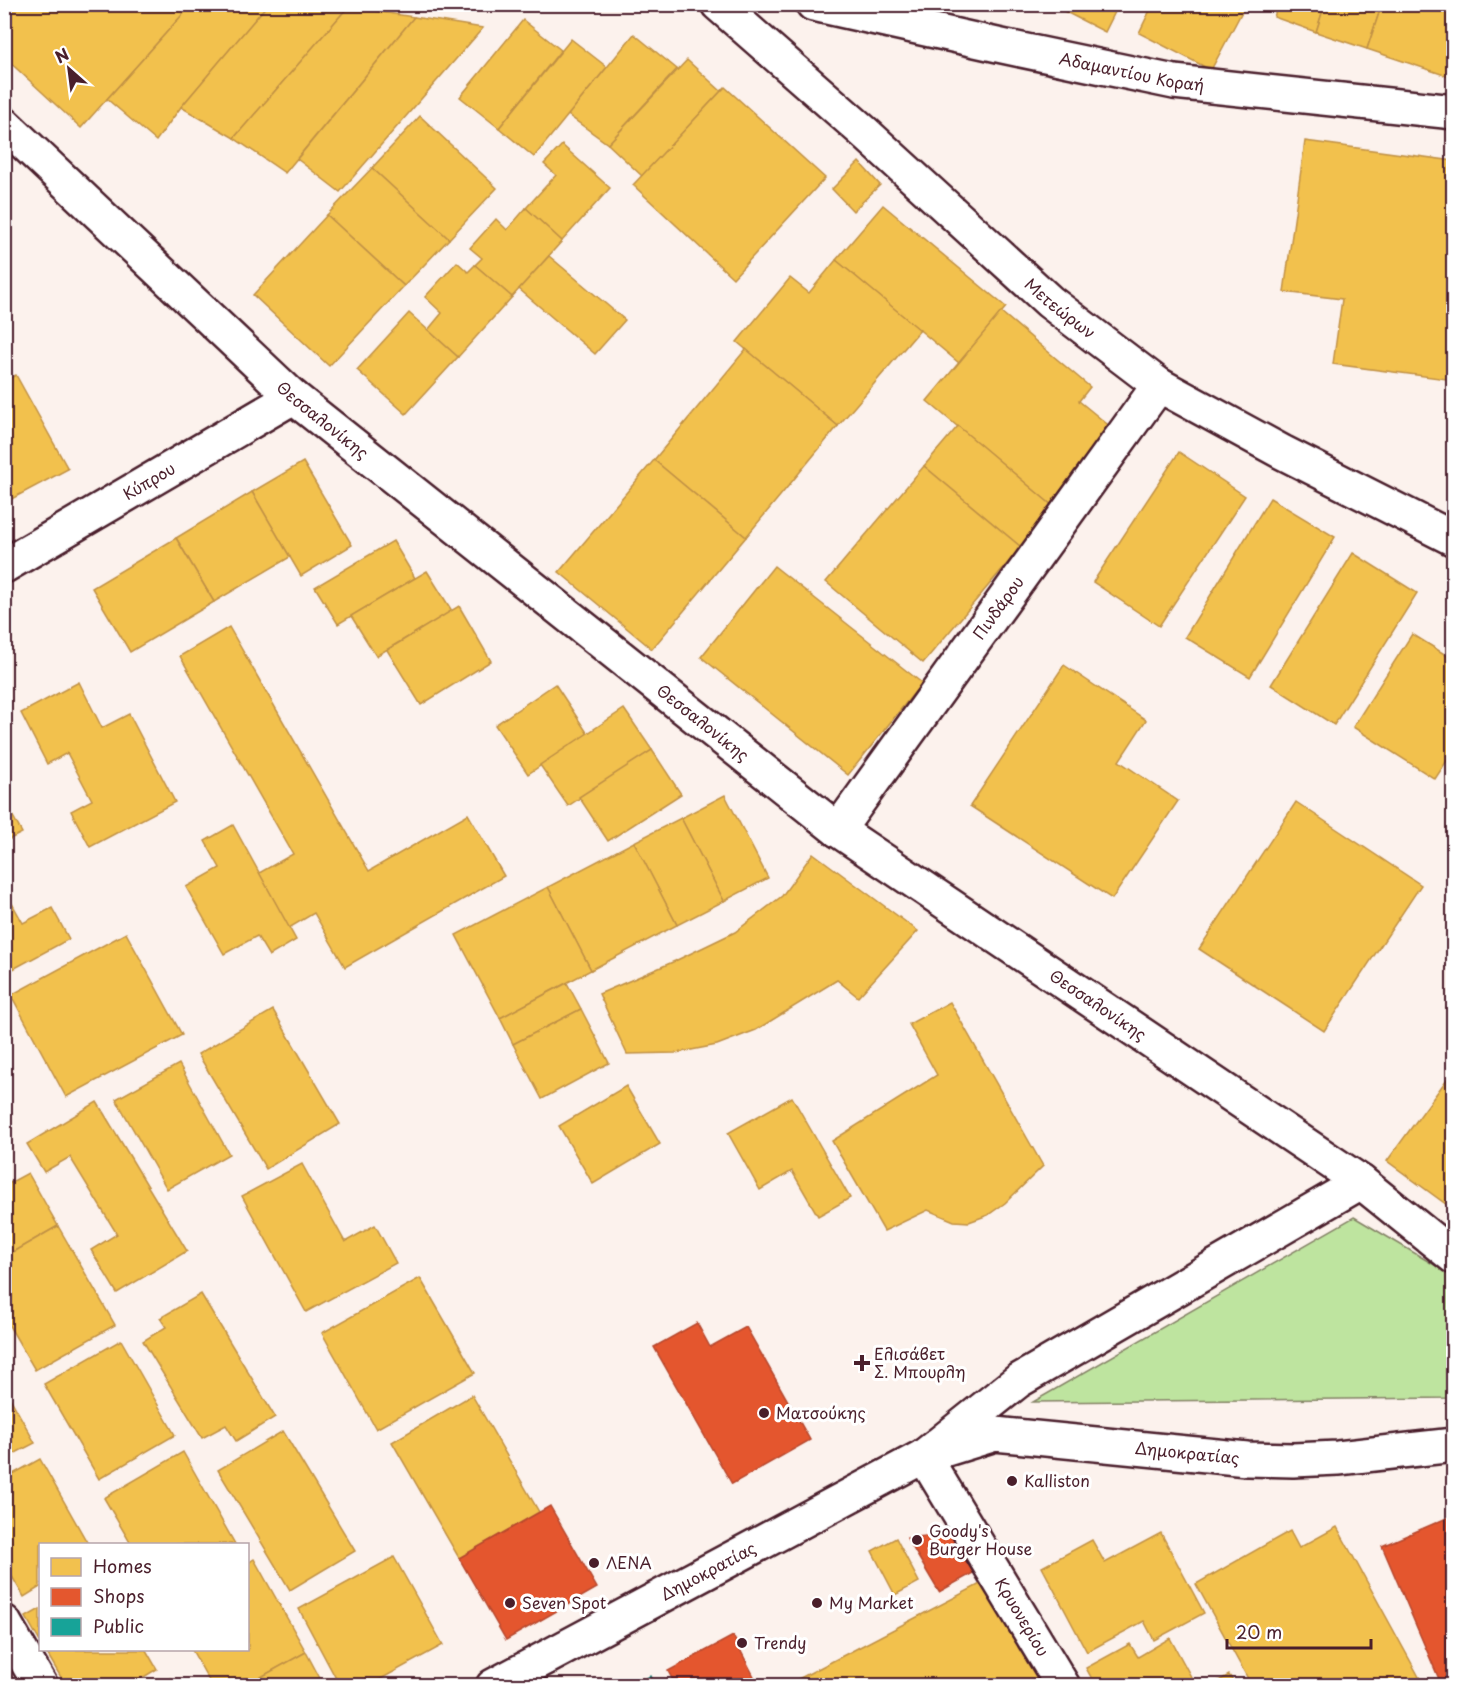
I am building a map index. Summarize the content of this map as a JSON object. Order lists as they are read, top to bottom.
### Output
{
  "streets": {
    "street": [
      "Αδαμαντίου Κοραή",
      "Μετεώρων",
      "Θεσσαλονίκης",
      "Κύπρου",
      "Πινδάρου",
      "Δημοκρατίας",
      "Κρυονερίου"
    ]
  },
  "crossings": [
    ["Μετεώρων", "Πινδάρου"],
    ["Θεσσαλονίκης", "Κύπρου"],
    ["Θεσσαλονίκης", "Πινδάρου"],
    ["Θεσσαλονίκης", "Δημοκρατίας"],
    ["Δημοκρατίας", "Κρυονερίου"]
  ],
  "places": {
    "health": ["Ελισάβετ Σ. Μπουρλη"],
    "other": [
      "Ματσούκης",
      "Kalliston",
      "Goody's Burger House",
      "ΛΕΝΑ",
      "Seven Spot",
      "My Market",
      "Trendy"
    ]
  },
  "legend": ["Homes", "Shops", "Public"],
  "scale_bar": "20 m",
  "north": "top left"
}
